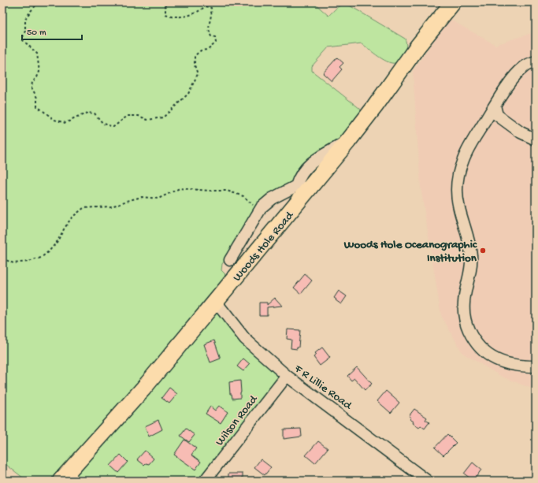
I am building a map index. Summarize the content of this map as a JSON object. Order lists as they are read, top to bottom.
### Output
{
  "streets": {
    "highway": ["Woods Hole Road"],
    "street": ["F R Lillie Road", "Wilson Road"]
  },
  "crossings": [
    ["Woods Hole Road", "F R Lillie Road"],
    ["F R Lillie Road", "Wilson Road"]
  ],
  "places": ["Woods Hole Oceanographic Institution"],
  "scale_bar": "50 m"
}
